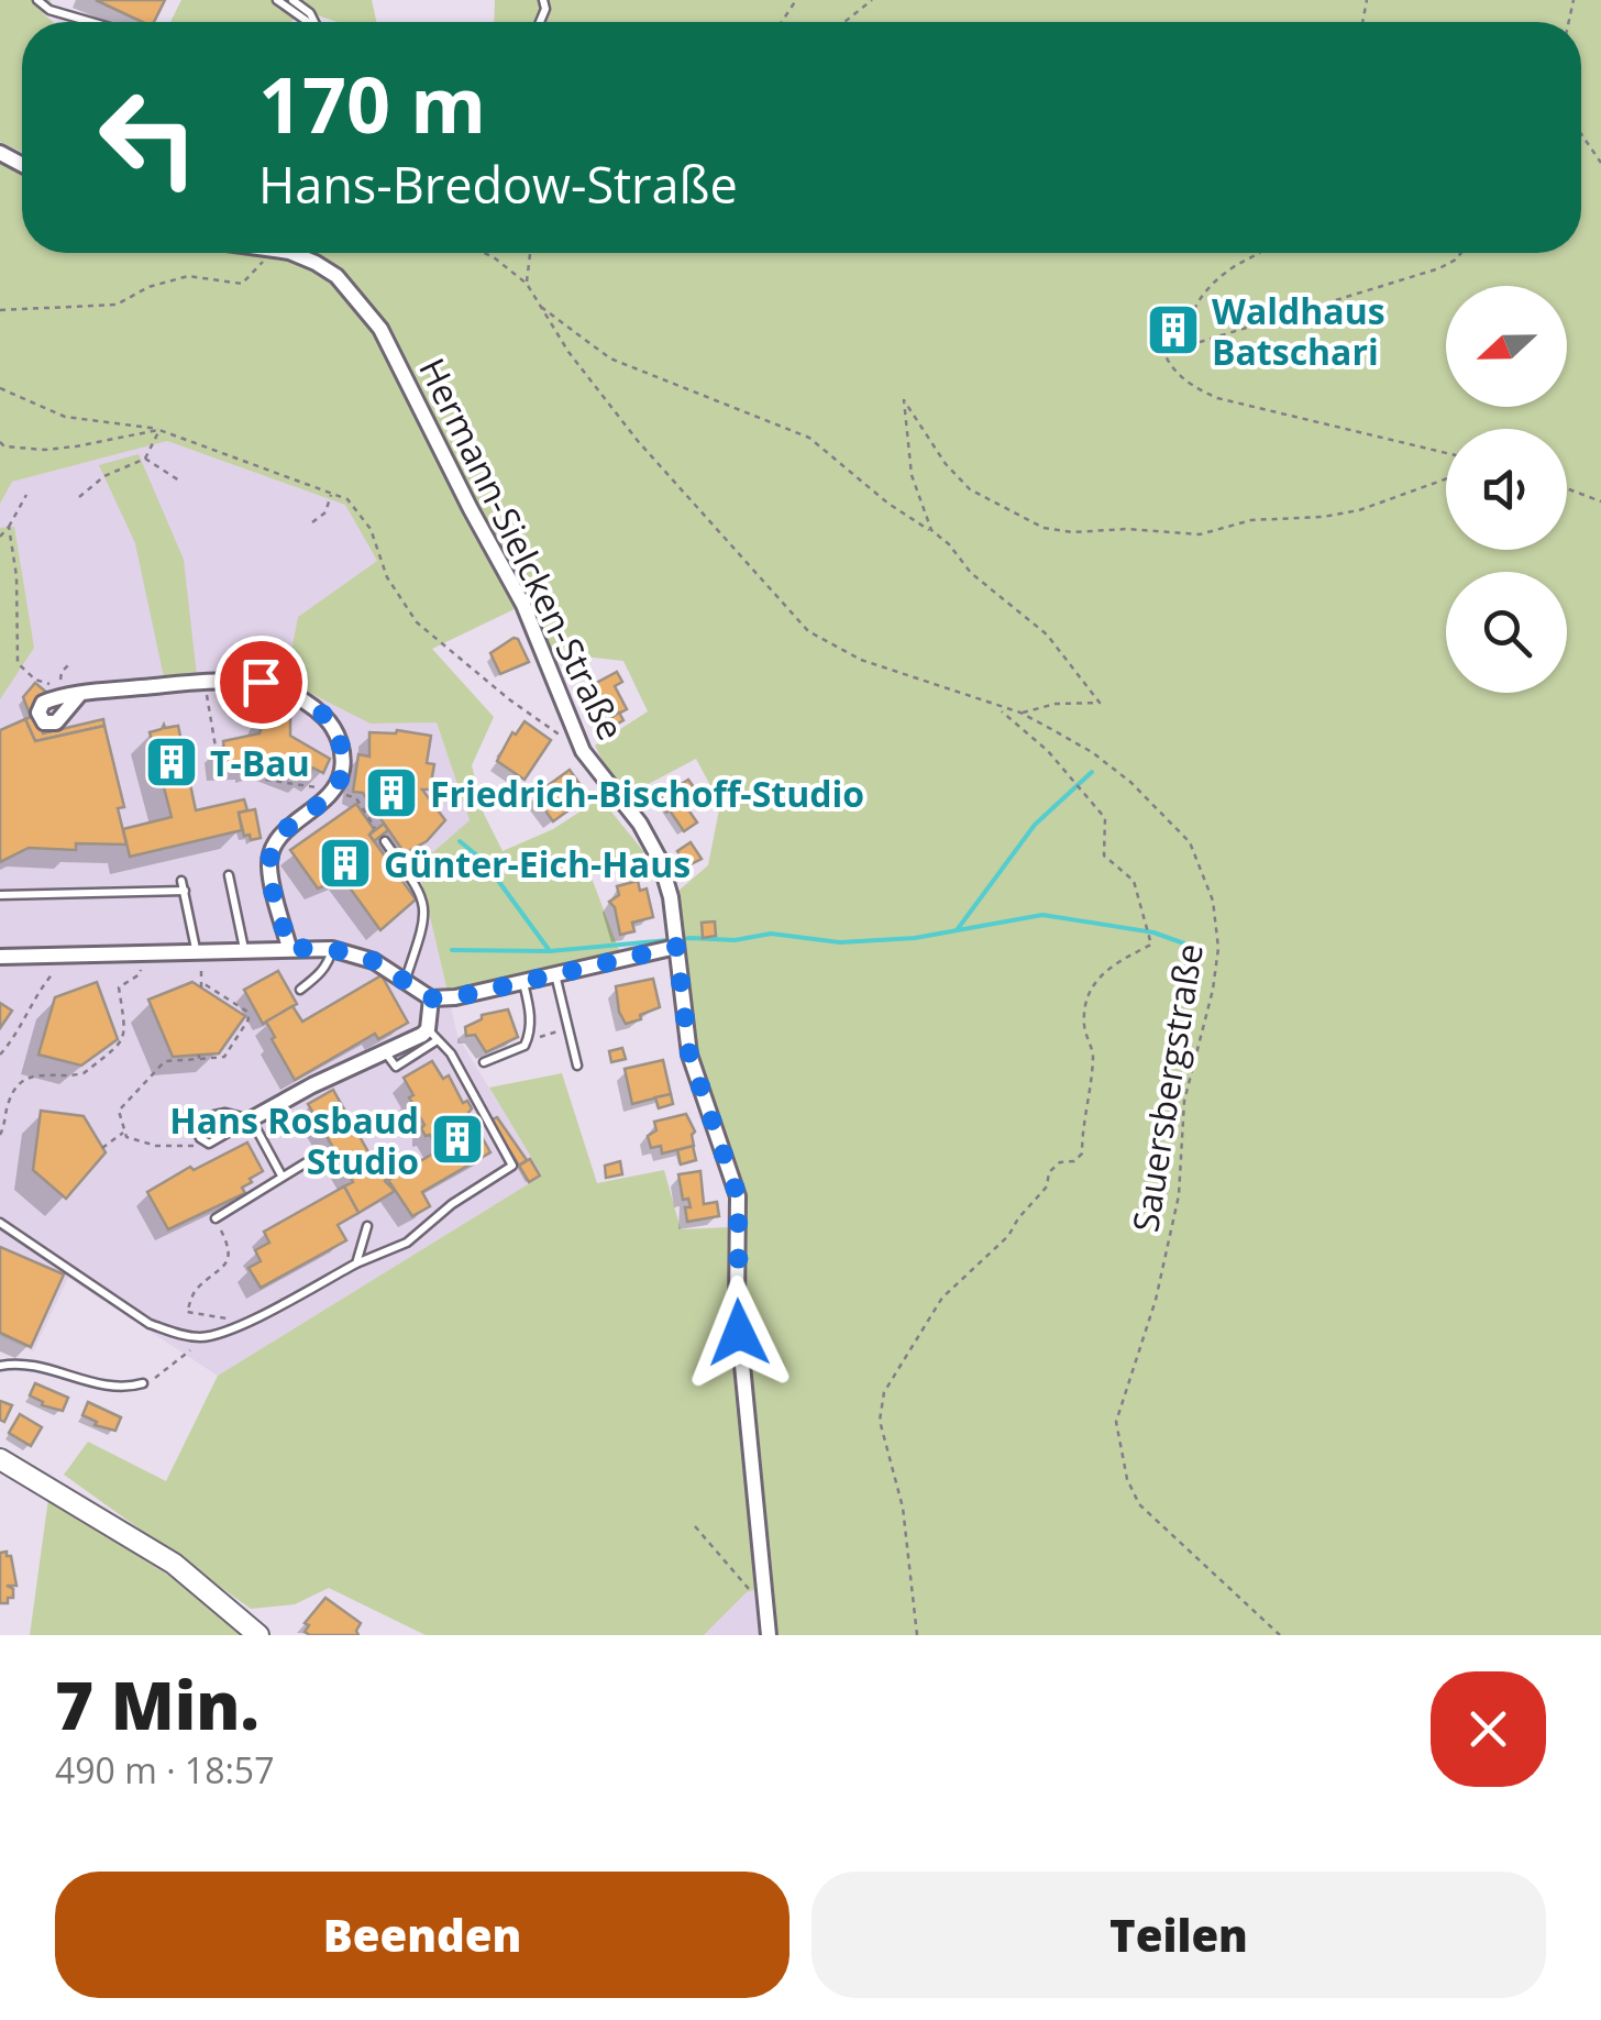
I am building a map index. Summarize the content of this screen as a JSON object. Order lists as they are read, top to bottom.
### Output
{
  "streets": {
    "street": ["Hermann-Sielcken-Straße"],
    "path": ["Sauersbergstraße"]
  },
  "places": {
    "building": [
      "Waldhaus Batschari",
      "T-Bau",
      "Friedrich-Bischoff-Studio",
      "Günter-Eich-Haus",
      "Hans Rosbaud Studio"
    ]
  },
  "north": "left",
  "page": {
    "turn": ["170 m", "Hans-Bredow-Straße"],
    "heading": ["7 Min.", "490 m · 18:57"],
    "buttons": ["Beenden", "Teilen"]
  }
}
